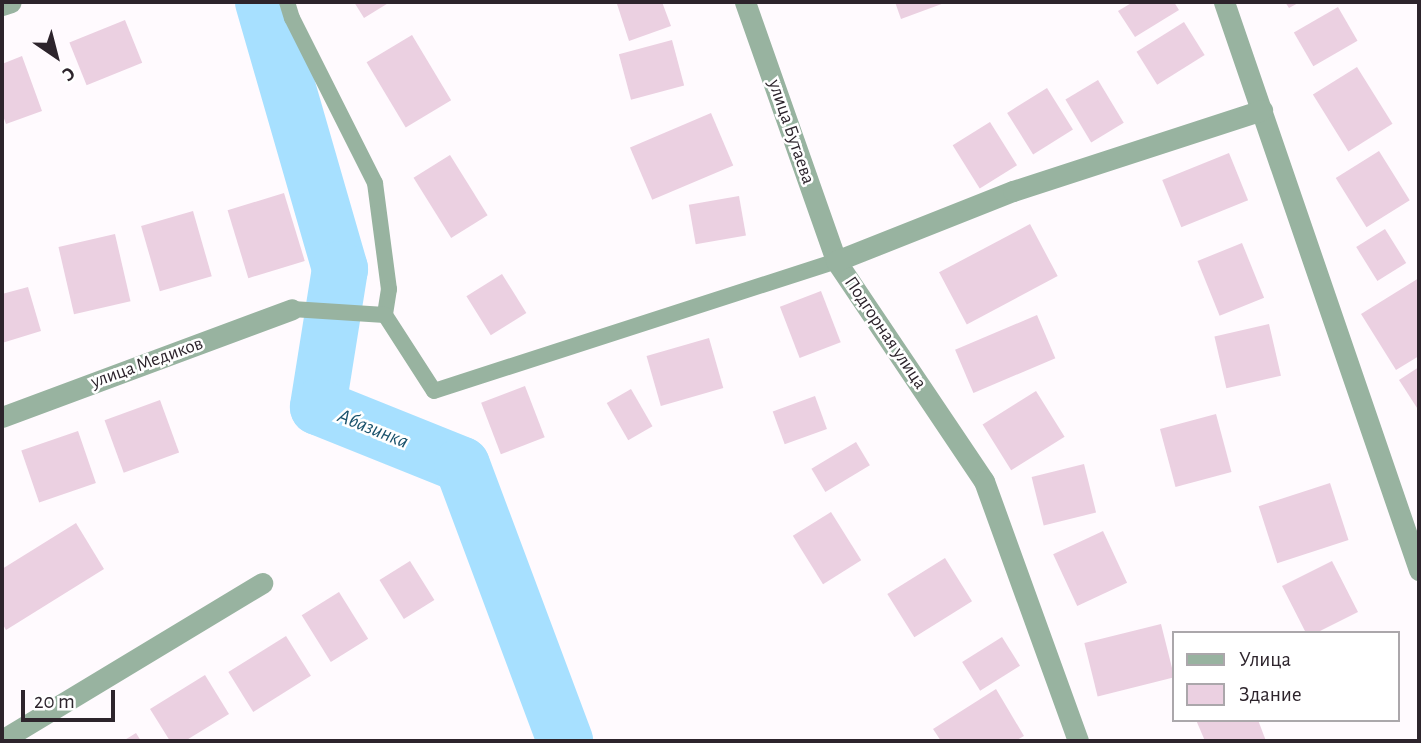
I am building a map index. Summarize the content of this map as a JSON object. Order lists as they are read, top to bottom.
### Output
{
  "streets": {
    "street": ["улица Бутаева", "Подгорная улица", "улица Медиков"]
  },
  "crossings": [
    ["улица Бутаева", "Подгорная улица"]
  ],
  "water": ["Абазинка"],
  "legend": ["Улица", "Здание"],
  "scale_bar": "20 m",
  "north": "bottom right"
}
